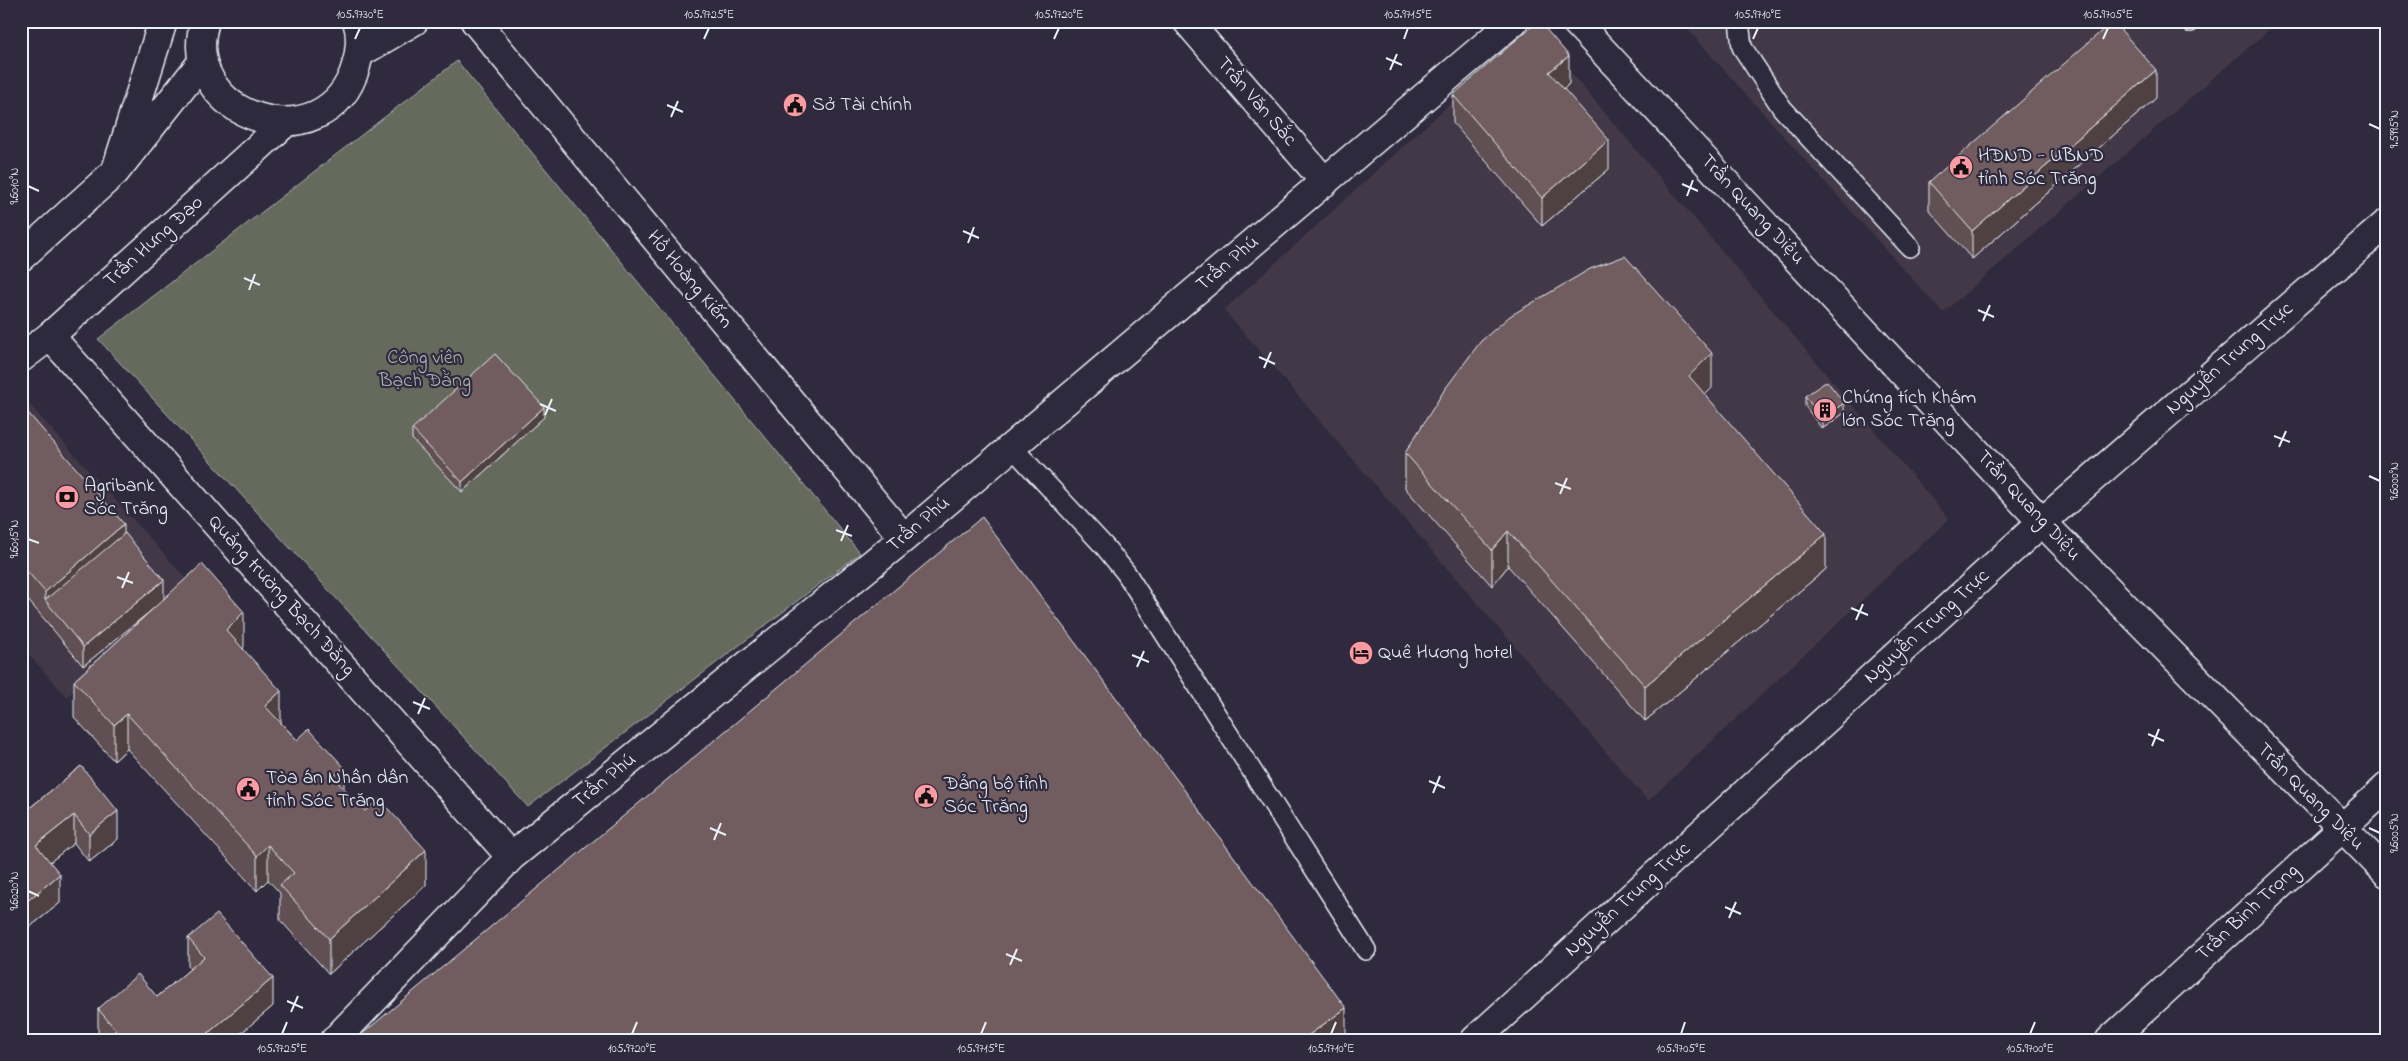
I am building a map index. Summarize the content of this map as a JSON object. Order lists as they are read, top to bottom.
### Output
{
  "streets": {
    "street": [
      "Trần Văn Sắc",
      "Trần Quang Diệu",
      "Trần Hưng Đạo",
      "Trần Phú",
      "Hồ Hoàng Kiếm",
      "Nguyễn Trung Trực",
      "Quảng trường Bạch Đằng",
      "Trần Bình Trọng"
    ]
  },
  "crossings": [
    ["Trần Văn Sắc", "Trần Phú"],
    ["Trần Quang Diệu", "Nguyễn Trung Trực"],
    ["Trần Quang Diệu", "Trần Bình Trọng"],
    ["Trần Hưng Đạo", "Quảng trường Bạch Đằng"],
    ["Trần Phú", "Hồ Hoàng Kiếm"],
    ["Trần Phú", "Quảng trường Bạch Đằng"]
  ],
  "parks": ["Công viên Bạch Đằng"],
  "places": {
    "public building": [
      "Sở Tài chính",
      "HĐND - UBND tỉnh Sóc Trăng",
      "Tòa án Nhân dân tỉnh Sóc Trăng",
      "Đảng bộ tỉnh Sóc Trăng"
    ],
    "building": ["Chứng tích Khám lớn Sóc Trăng"],
    "bank": ["Agribank Sóc Trăng"],
    "hotel": ["Quê Hương hotel"]
  },
  "coordinates": [
    "105.9730°E",
    "105.9725°E",
    "105.9720°E",
    "105.9715°E",
    "105.9710°E",
    "105.9705°E",
    "9.5995°N",
    "9.6010°N",
    "9.6000°N",
    "9.6015°N",
    "9.6005°N",
    "9.6020°N",
    "105.9700°E"
  ]
}
